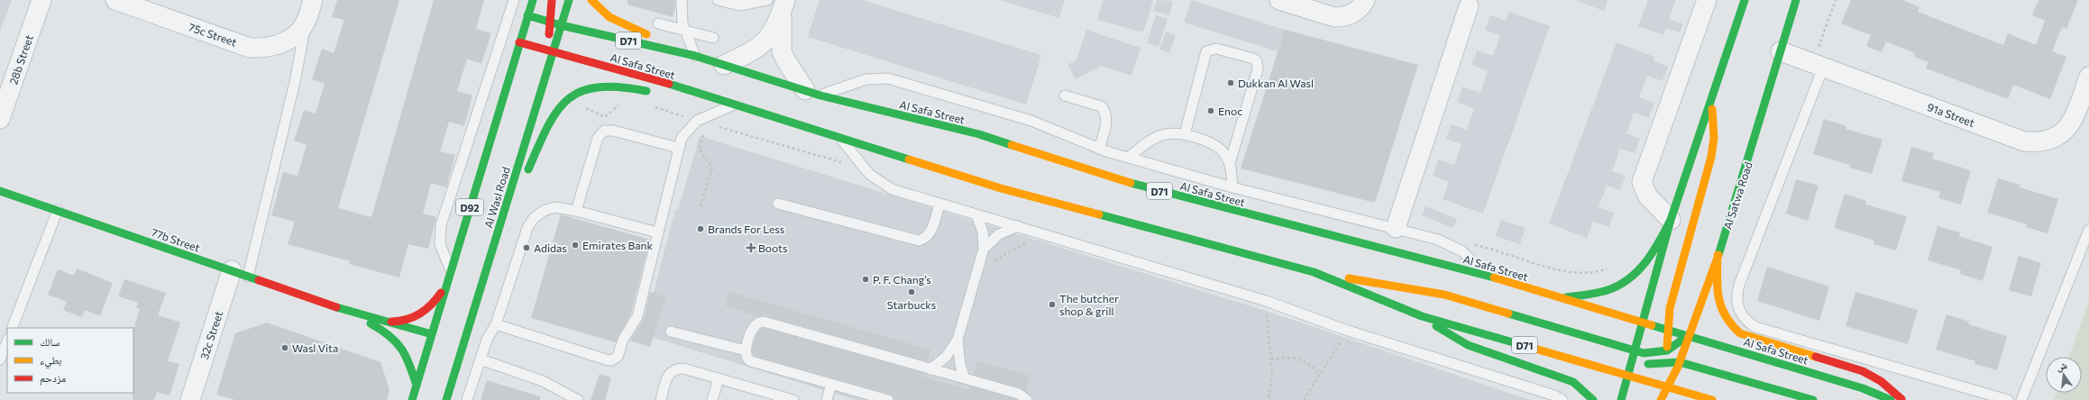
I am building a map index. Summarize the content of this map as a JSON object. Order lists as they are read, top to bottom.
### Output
{
  "streets": {
    "main road": [
      "D71",
      "Al Safa Street",
      "Al Satwa Road",
      "Al Wasl Road",
      "D92",
      "77b Street"
    ],
    "street": [
      "75c Street",
      "28b Street",
      "91a Street",
      "32c Street"
    ]
  },
  "crossings": [
    ["Al Safa Street", "Al Satwa Road"],
    ["Al Safa Street", "Al Wasl Road"],
    ["Al Safa Street", "D92"],
    ["91a Street", "Al Satwa Road"],
    ["D92", "77b Street"],
    ["77b Street", "32c Street"]
  ],
  "places": {
    "other": [
      "Dukkan Al Wasl",
      "Enoc",
      "Brands For Less",
      "Emirates Bank",
      "Adidas",
      "P. F. Chang’s",
      "Starbucks",
      "The butcher shop & grill",
      "Wasl Vita"
    ],
    "health": ["Boots"]
  },
  "legend": ["سالك", "بطيء", "مزدحم"],
  "north": "top"
}
